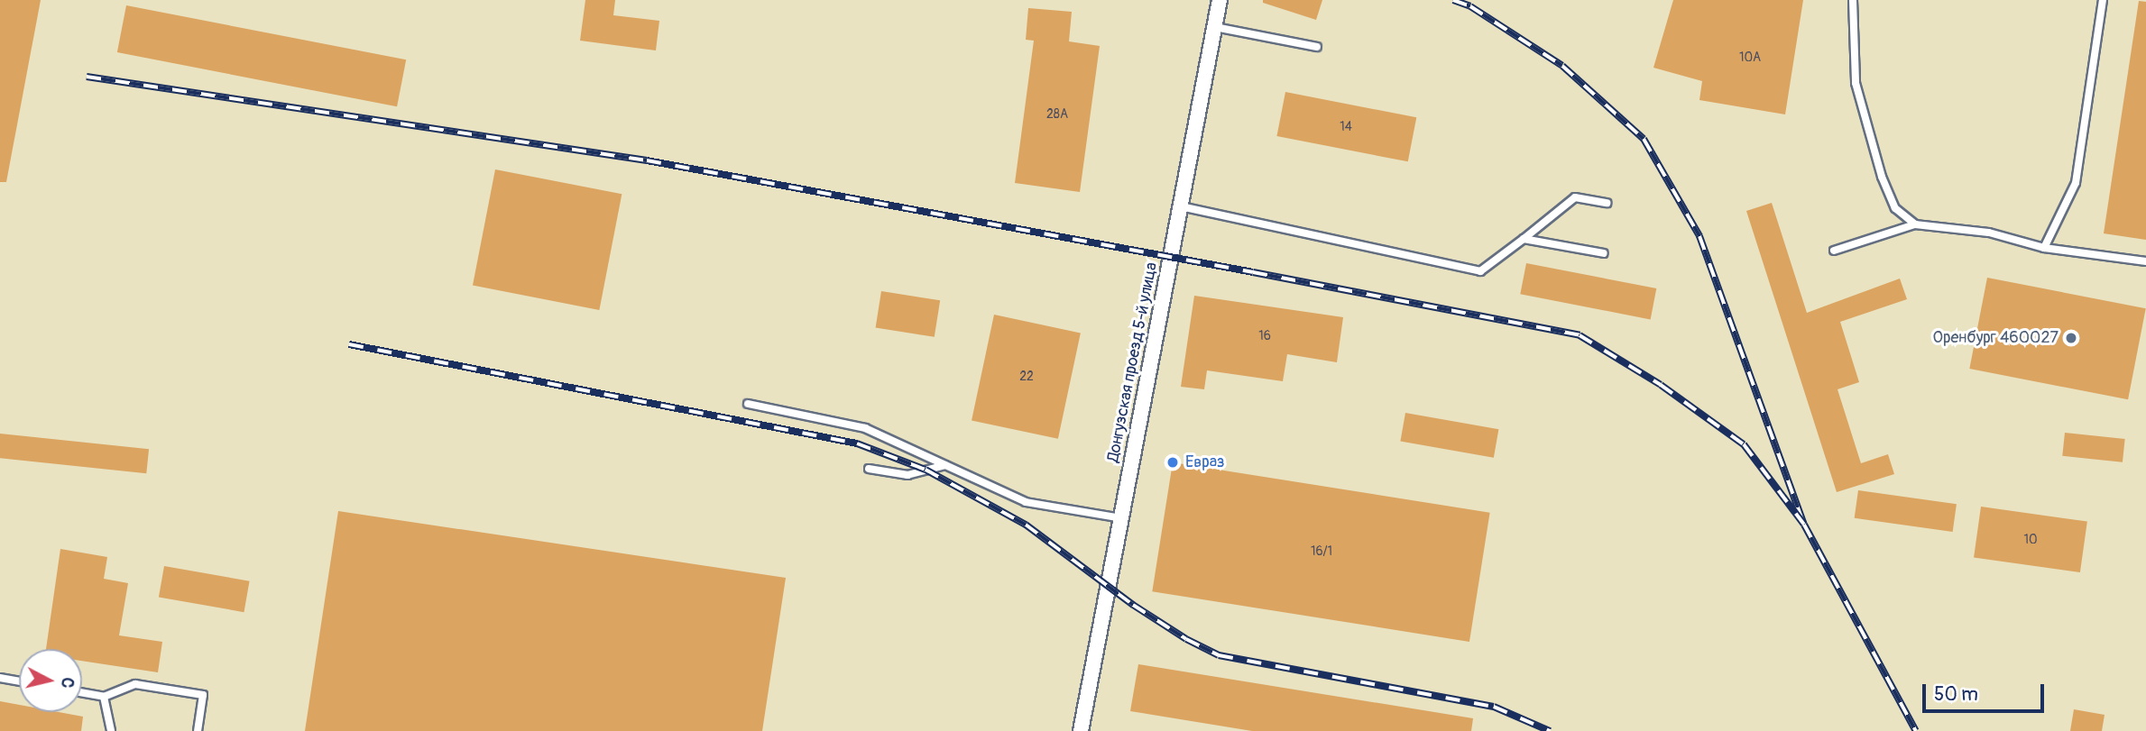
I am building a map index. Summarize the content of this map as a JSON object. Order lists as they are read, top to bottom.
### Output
{
  "streets": {
    "street": ["Донгузская проезд 5-й улица"]
  },
  "places": ["Оренбург 460027", "Евраз"],
  "house_numbers": [
    "10А",
    "28А",
    "14",
    "16",
    "22",
    "10",
    "16/1"
  ],
  "scale_bar": "50 m",
  "north": "right"
}
